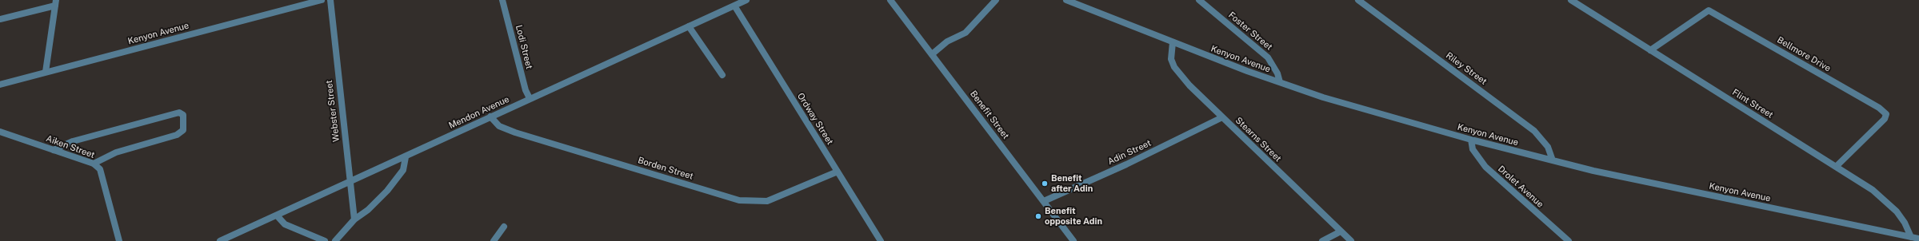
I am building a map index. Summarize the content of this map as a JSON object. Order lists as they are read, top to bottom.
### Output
{
  "streets": {
    "street": [
      "Foster Street",
      "Kenyon Avenue",
      "Lodi Street",
      "Bellmore Drive",
      "Riley Street",
      "Flint Street",
      "Webster Street",
      "Mendon Avenue",
      "Benefit Street",
      "Ordway Street",
      "Stearns Street",
      "Aiken Street",
      "Adin Street",
      "Borden Street",
      "Drolet Avenue"
    ]
  },
  "crossings": [
    ["Foster Street", "Kenyon Avenue"],
    ["Kenyon Avenue", "Riley Street"],
    ["Kenyon Avenue", "Flint Street"],
    ["Kenyon Avenue", "Stearns Street"],
    ["Kenyon Avenue", "Drolet Avenue"],
    ["Lodi Street", "Mendon Avenue"],
    ["Bellmore Drive", "Flint Street"],
    ["Webster Street", "Mendon Avenue"],
    ["Mendon Avenue", "Ordway Street"],
    ["Mendon Avenue", "Borden Street"],
    ["Benefit Street", "Adin Street"],
    ["Ordway Street", "Borden Street"],
    ["Stearns Street", "Adin Street"]
  ],
  "places": ["Benefit after Adin", "Benefit opposite Adin"]
}
